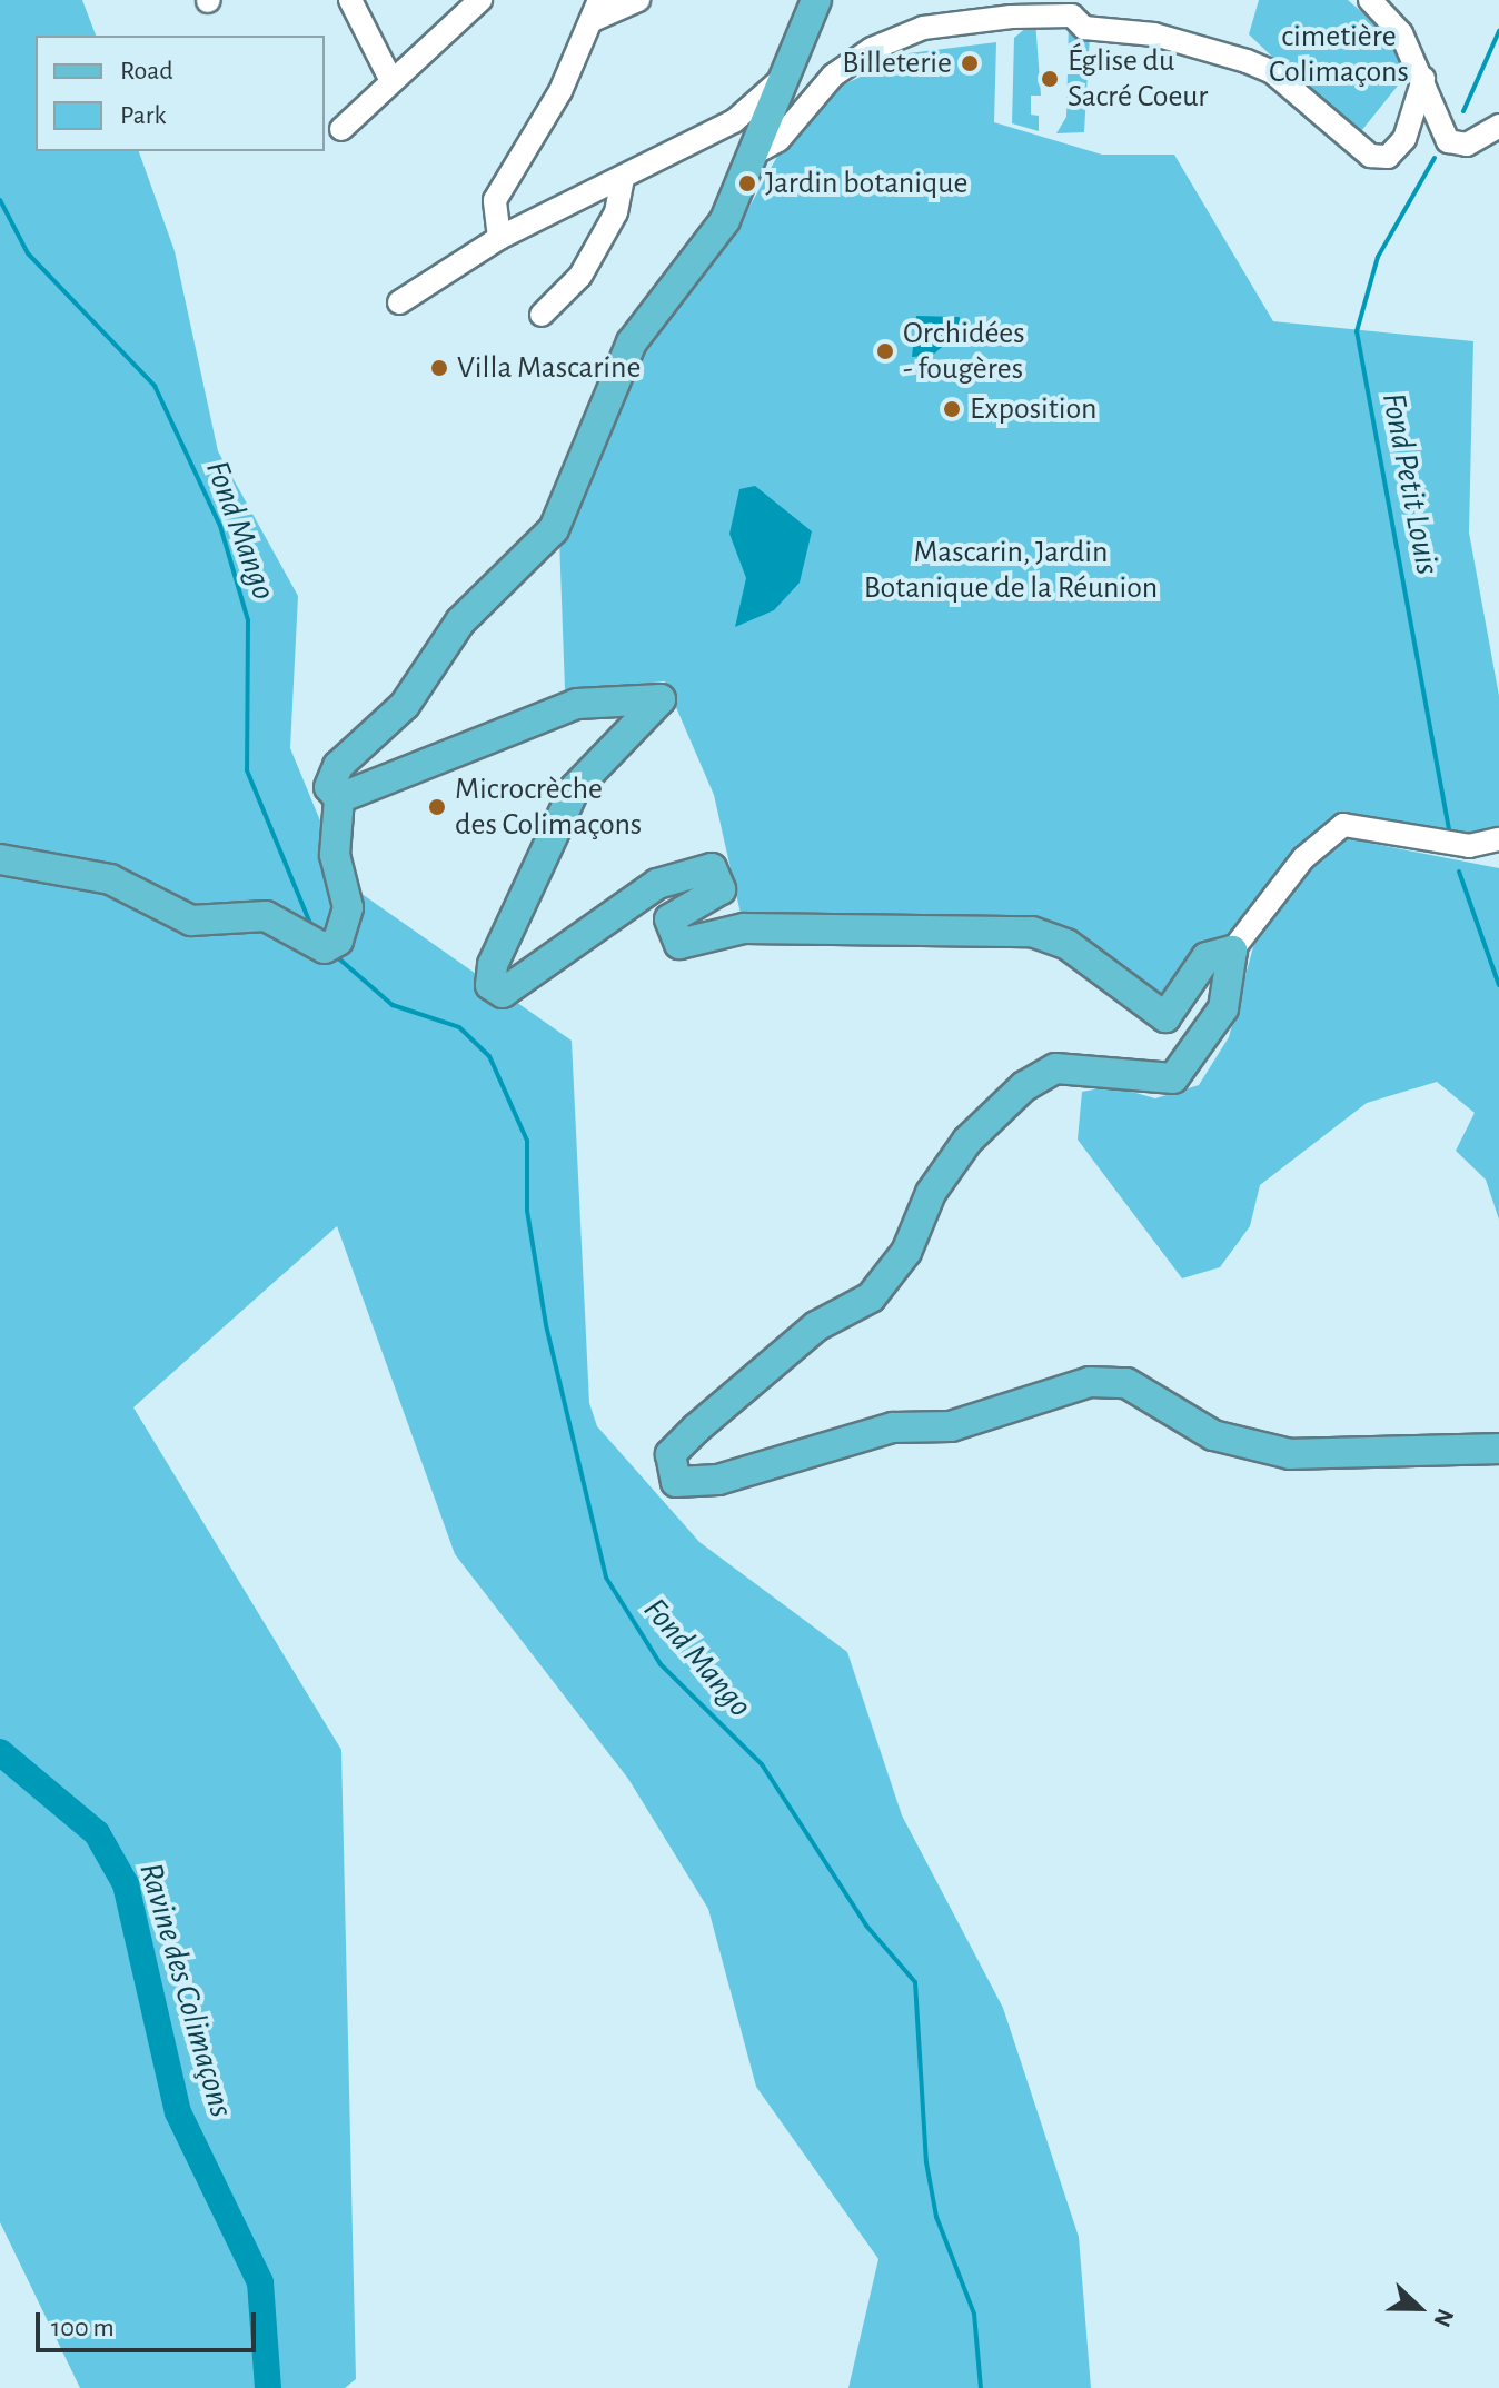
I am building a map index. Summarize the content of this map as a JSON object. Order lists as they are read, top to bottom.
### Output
{
  "water": ["Fond Petit Louis", "Fond Mango", "Ravine des Colimaçons"],
  "parks": ["cimetière Colimaçons", "Mascarin, Jardin Botanique de la Réunion"],
  "places": [
    "Billeterie",
    "Église du Sacré Coeur",
    "Jardin botanique",
    "Orchidées - fougères",
    "Villa Mascarine",
    "Exposition",
    "Microcrèche des Colimaçons"
  ],
  "legend": ["Road", "Park"],
  "scale_bar": "100 m",
  "north": "right"
}
